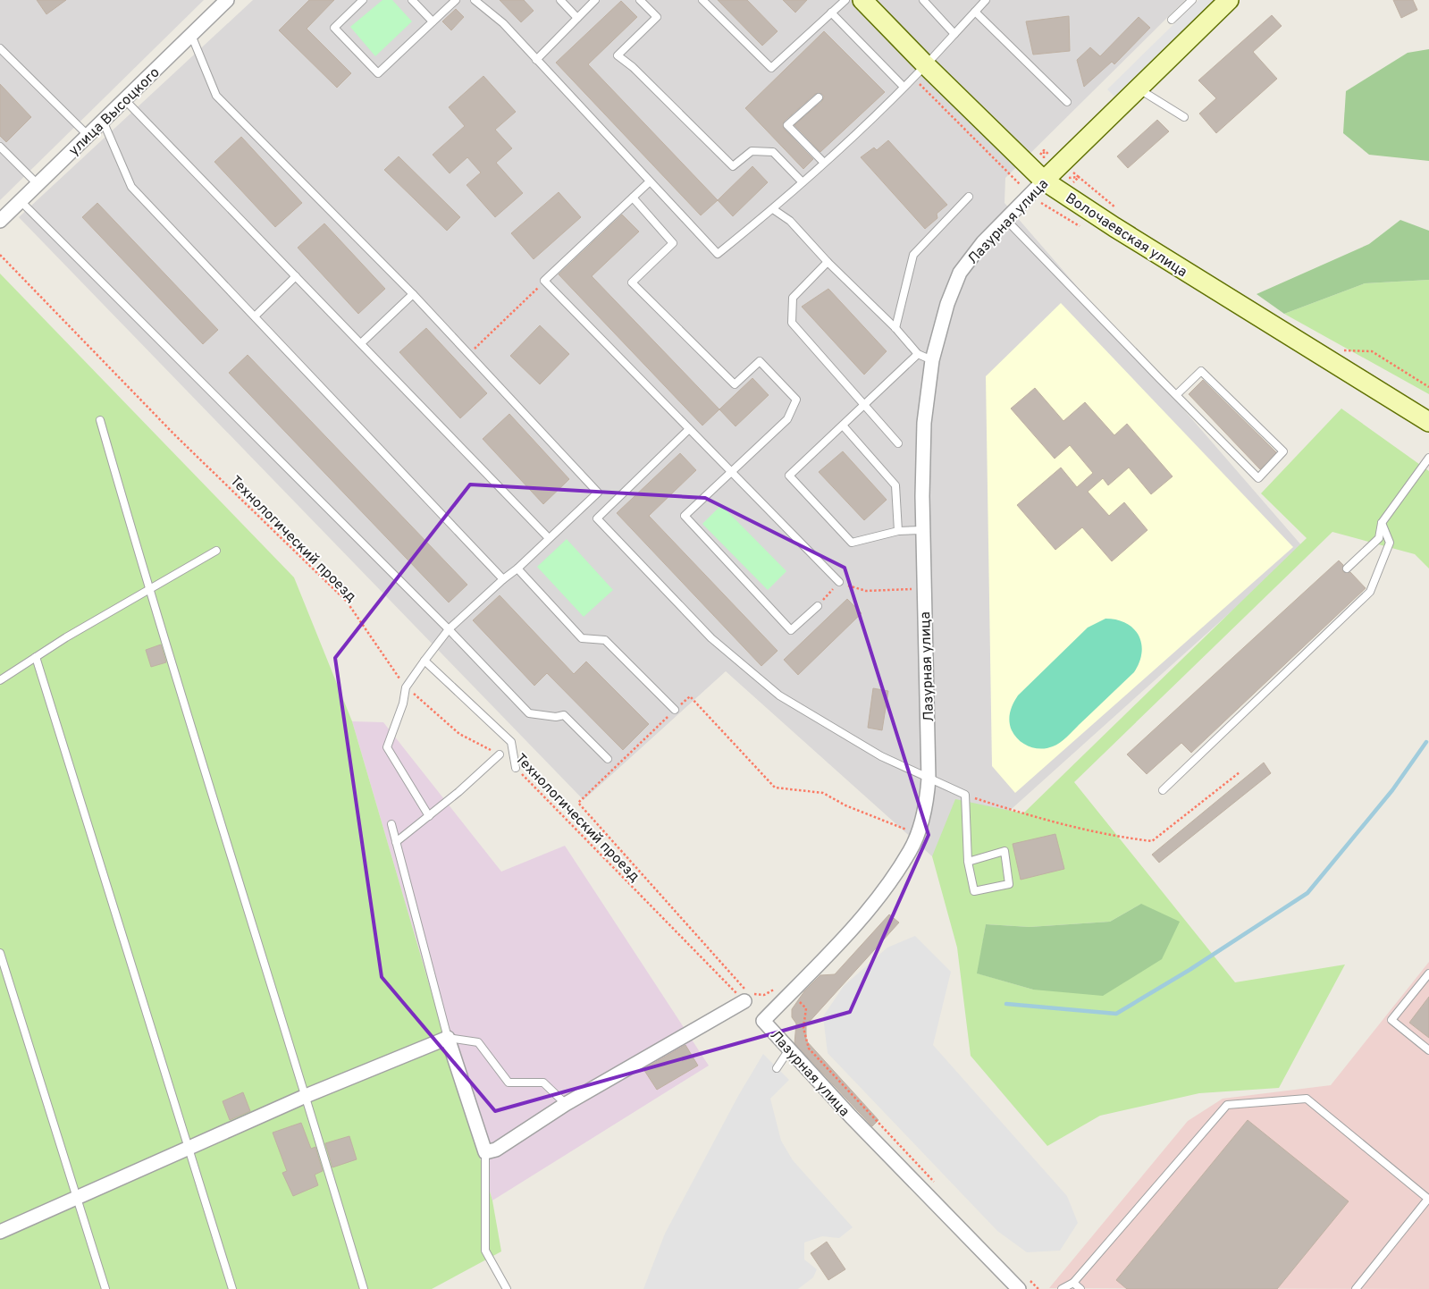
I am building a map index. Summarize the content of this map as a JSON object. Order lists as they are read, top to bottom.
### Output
{
  "streets": {
    "street": ["улица Высоцкого", "Лазурная улица", "Волочаевская улица"],
    "path": ["Технологический проезд"]
  },
  "crossings": [
    ["Лазурная улица", "Волочаевская улица"]
  ]
}
